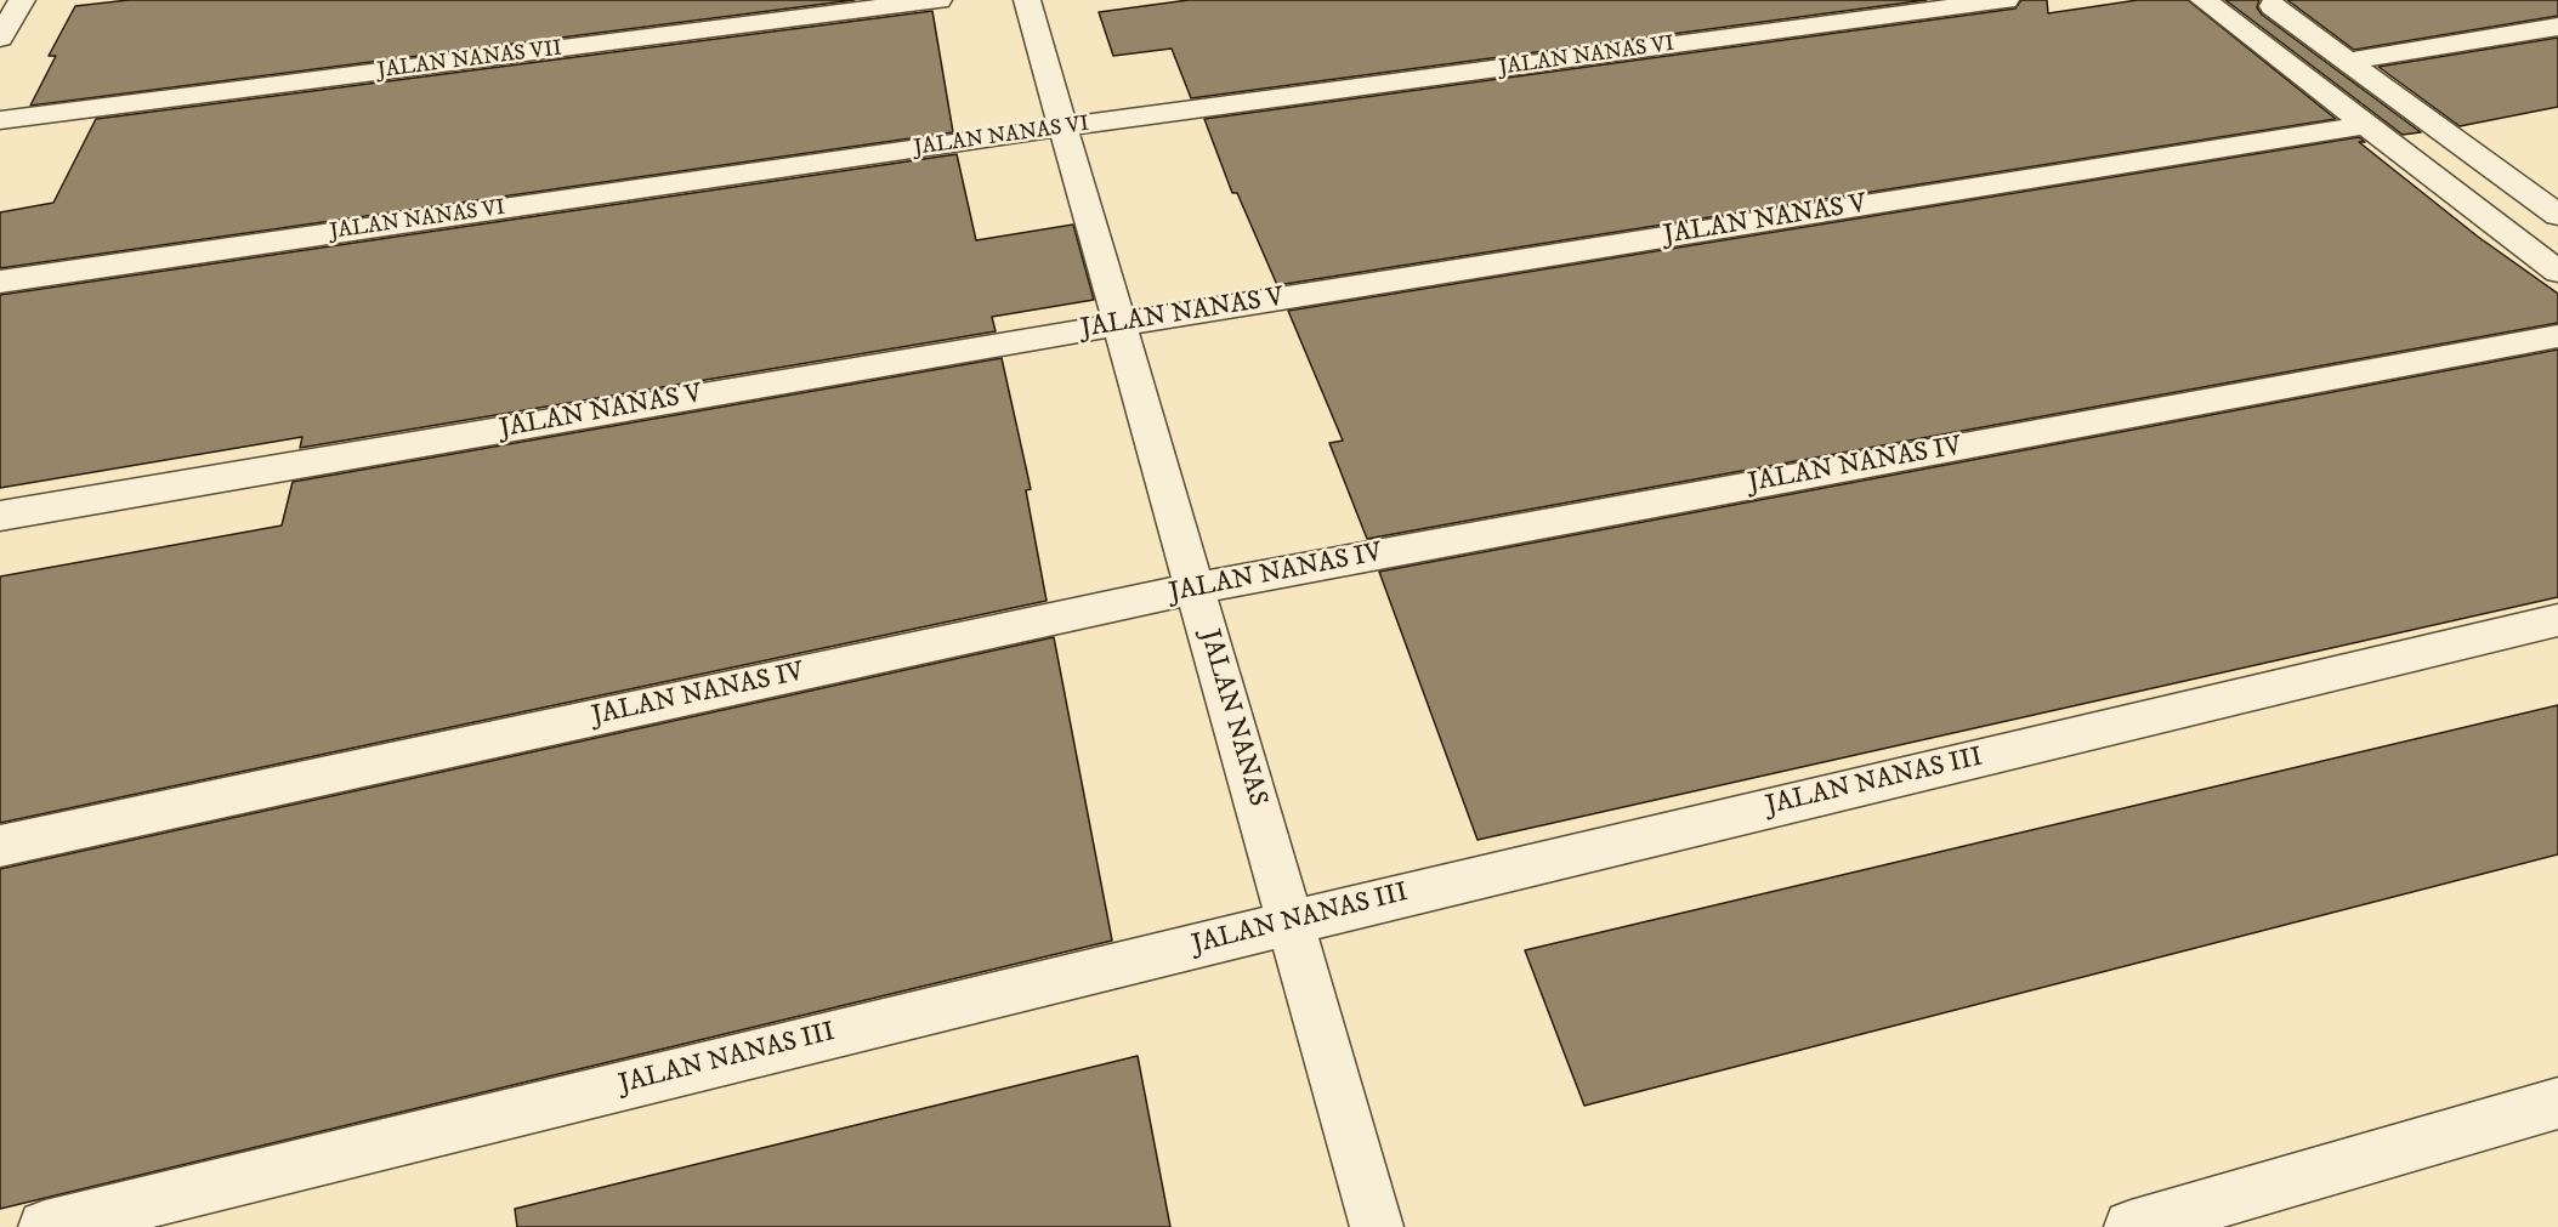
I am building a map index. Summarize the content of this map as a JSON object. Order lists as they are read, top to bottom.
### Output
{
  "streets": {
    "street": [
      "JALAN NANAS VI",
      "JALAN NANAS VII",
      "JALAN NANAS V",
      "JALAN NANAS IV",
      "JALAN NANAS",
      "JALAN NANAS III"
    ]
  },
  "crossings": [
    ["JALAN NANAS VI", "JALAN NANAS"],
    ["JALAN NANAS V", "JALAN NANAS"],
    ["JALAN NANAS IV", "JALAN NANAS"],
    ["JALAN NANAS", "JALAN NANAS III"]
  ]
}
